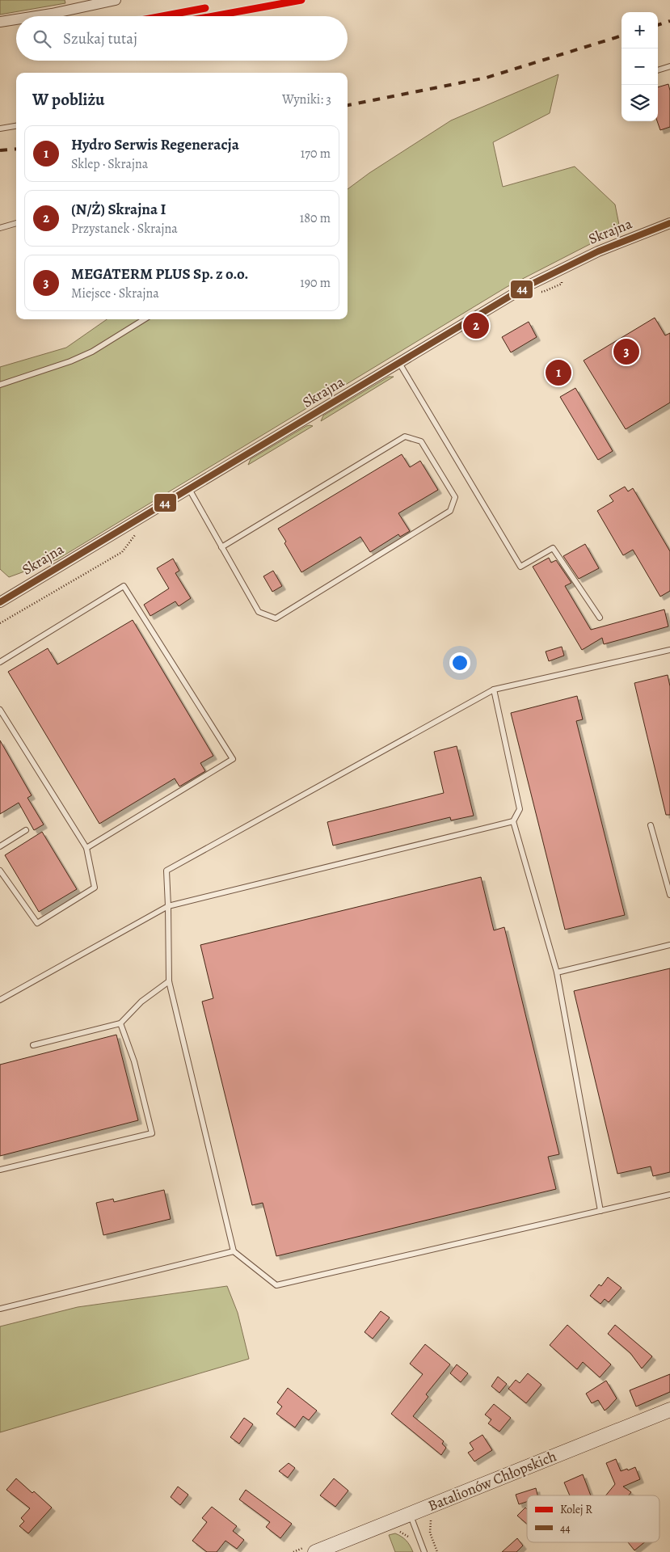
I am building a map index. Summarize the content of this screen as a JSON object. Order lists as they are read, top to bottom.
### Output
{
  "streets": {
    "street": ["Skrajna", "Batalionów Chłopskich"]
  },
  "lines": ["rail line R", "transit line 44"],
  "legend": ["Kolej R", "44"],
  "page": {
    "map_buttons": ["+", "−"],
    "search": "Szukaj tutaj",
    "heading": ["W pobliżu", "Wyniki: 3"],
    "list": [
      {
        "mark": "1",
        "name": "Hydro Serwis Regeneracja",
        "note": "Sklep · Skrajna",
        "value": "170 m"
      },
      {
        "mark": "2",
        "name": "(N/Ż) Skrajna I",
        "note": "Przystanek · Skrajna",
        "value": "180 m"
      },
      {
        "mark": "3",
        "name": "MEGATERM PLUS Sp. z o.o.",
        "note": "Miejsce · Skrajna",
        "value": "190 m"
      }
    ],
    "pins": ["2", "3", "1"]
  }
}
